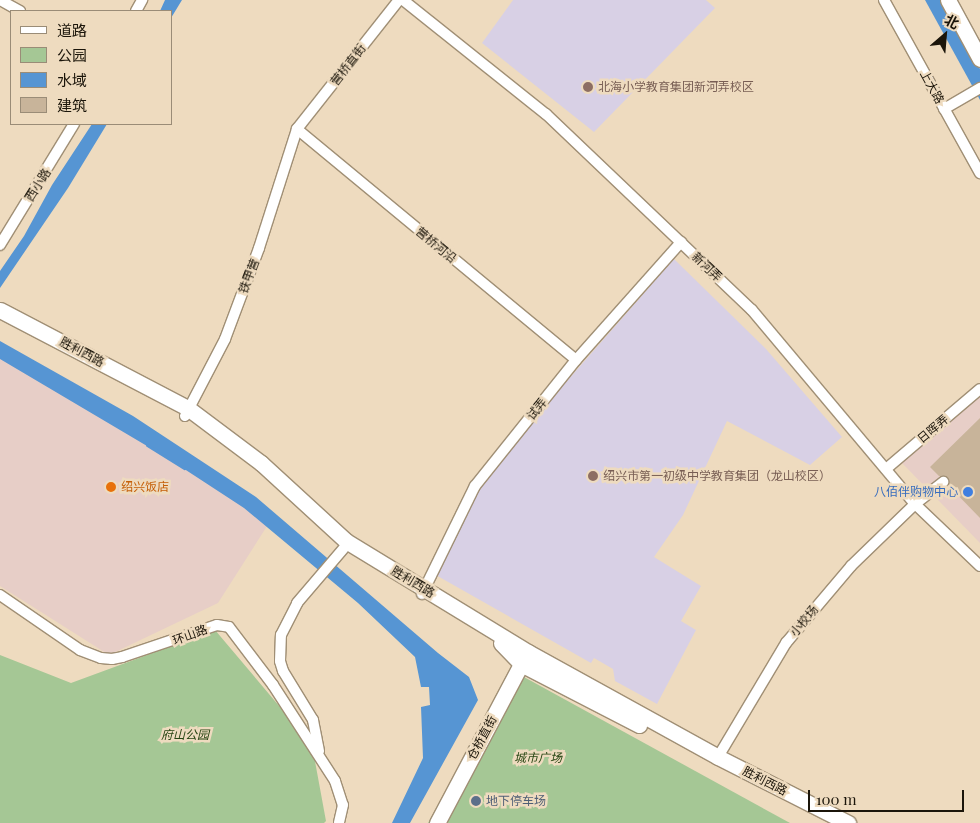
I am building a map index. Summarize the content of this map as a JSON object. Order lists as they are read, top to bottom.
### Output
{
  "streets": {
    "main road": ["胜利西路", "仓桥直街"],
    "street": [
      "营桥直街",
      "上大路",
      "西小路",
      "营桥河沿",
      "新河弄",
      "铁甲营",
      "试弄",
      "日晖弄",
      "小校场",
      "环山路"
    ]
  },
  "crossings": [
    ["营桥直街", "营桥河沿"],
    ["营桥直街", "新河弄"],
    ["营桥直街", "铁甲营"],
    ["营桥河沿", "铁甲营"],
    ["营桥河沿", "试弄"],
    ["新河弄", "试弄"],
    ["新河弄", "日晖弄"],
    ["新河弄", "小校场"],
    ["铁甲营", "胜利西路"],
    ["胜利西路", "试弄"],
    ["胜利西路", "小校场"],
    ["胜利西路", "仓桥直街"]
  ],
  "parks": ["府山公园", "城市广场"],
  "places": [
    "北海小学教育集团新河弄校区",
    "绍兴市第一初级中学教育集团（龙山校区）",
    "绍兴饭店",
    "八佰伴购物中心",
    "地下停车场"
  ],
  "legend": [
    "道路",
    "公园",
    "水域",
    "建筑"
  ],
  "scale_bar": "100 m",
  "north": "top right"
}
